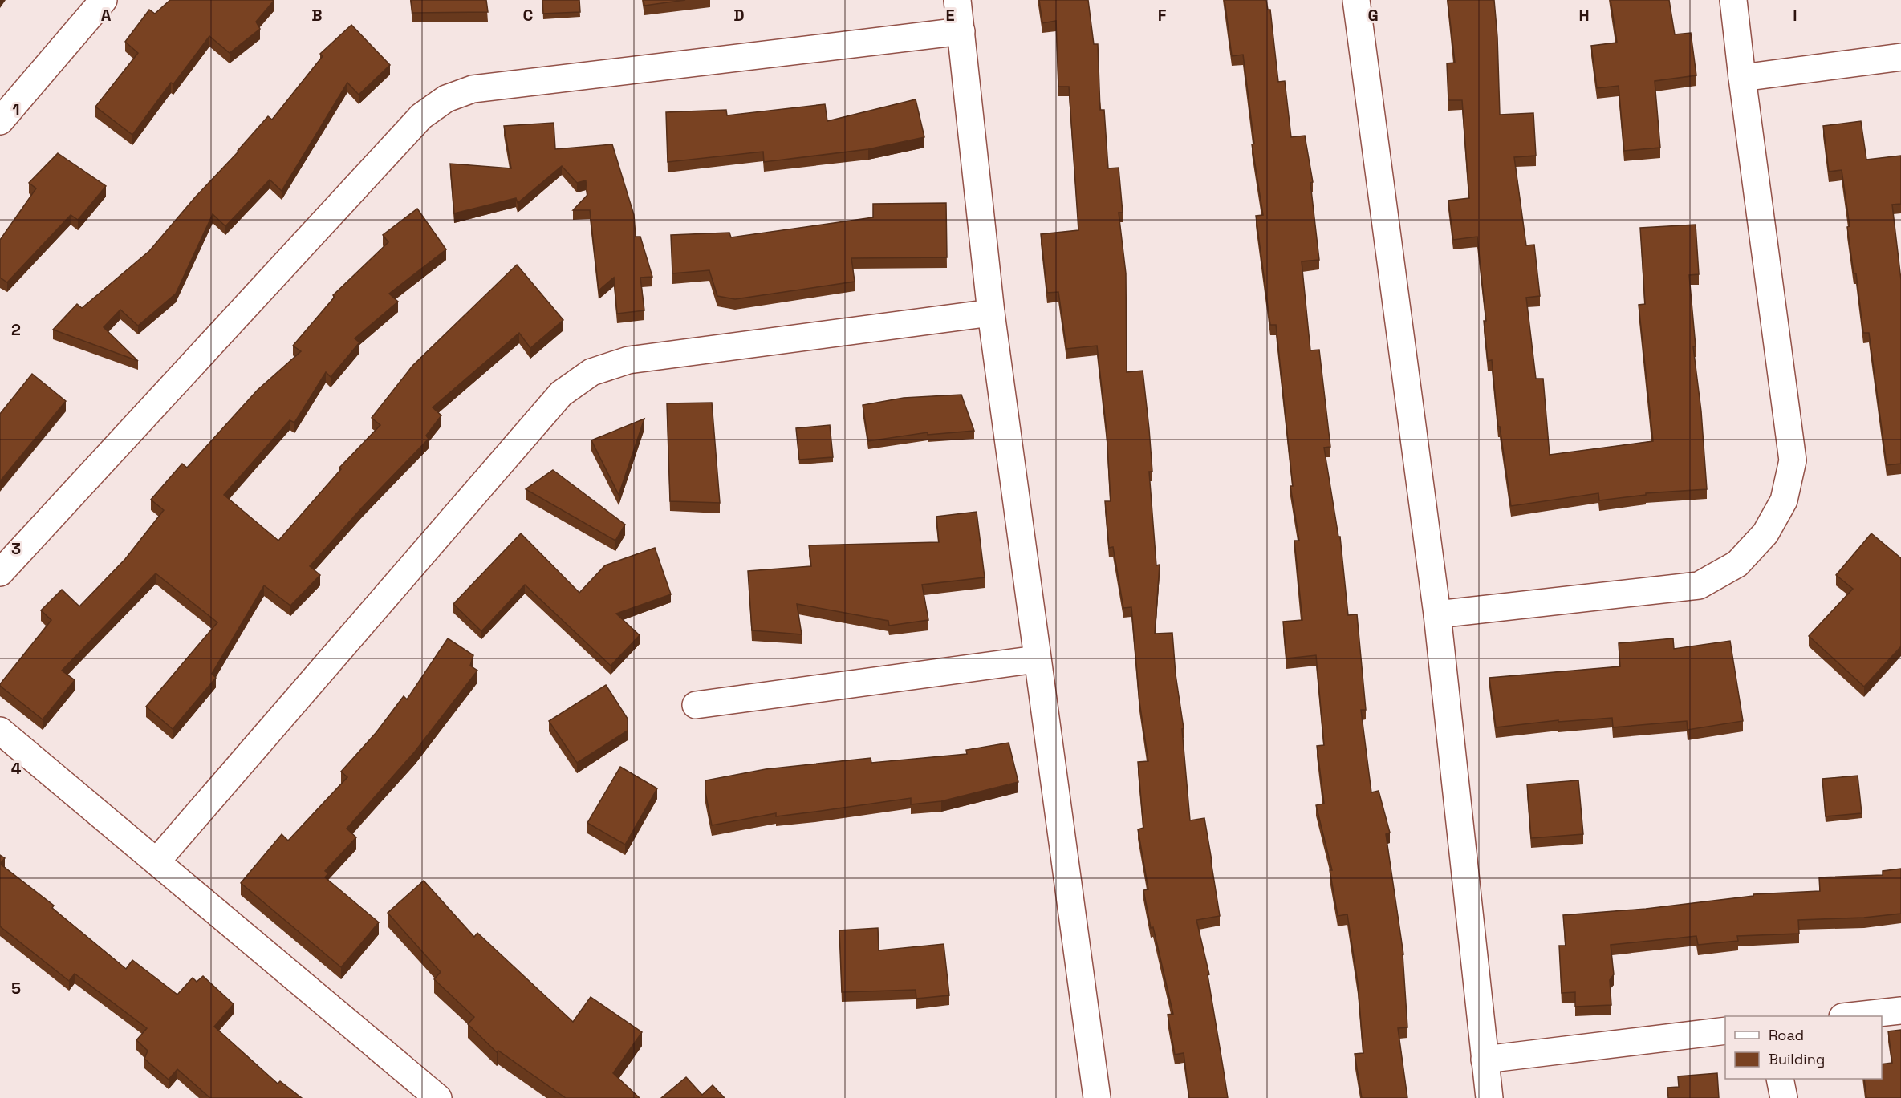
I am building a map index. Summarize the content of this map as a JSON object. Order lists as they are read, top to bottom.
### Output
{
  "legend": ["Road", "Building"],
  "grid": {
    "columns": [
      "A",
      "B",
      "C",
      "D",
      "E",
      "F",
      "G",
      "H",
      "I"
    ],
    "rows": [
      "1",
      "2",
      "3",
      "4",
      "5"
    ]
  }
}
